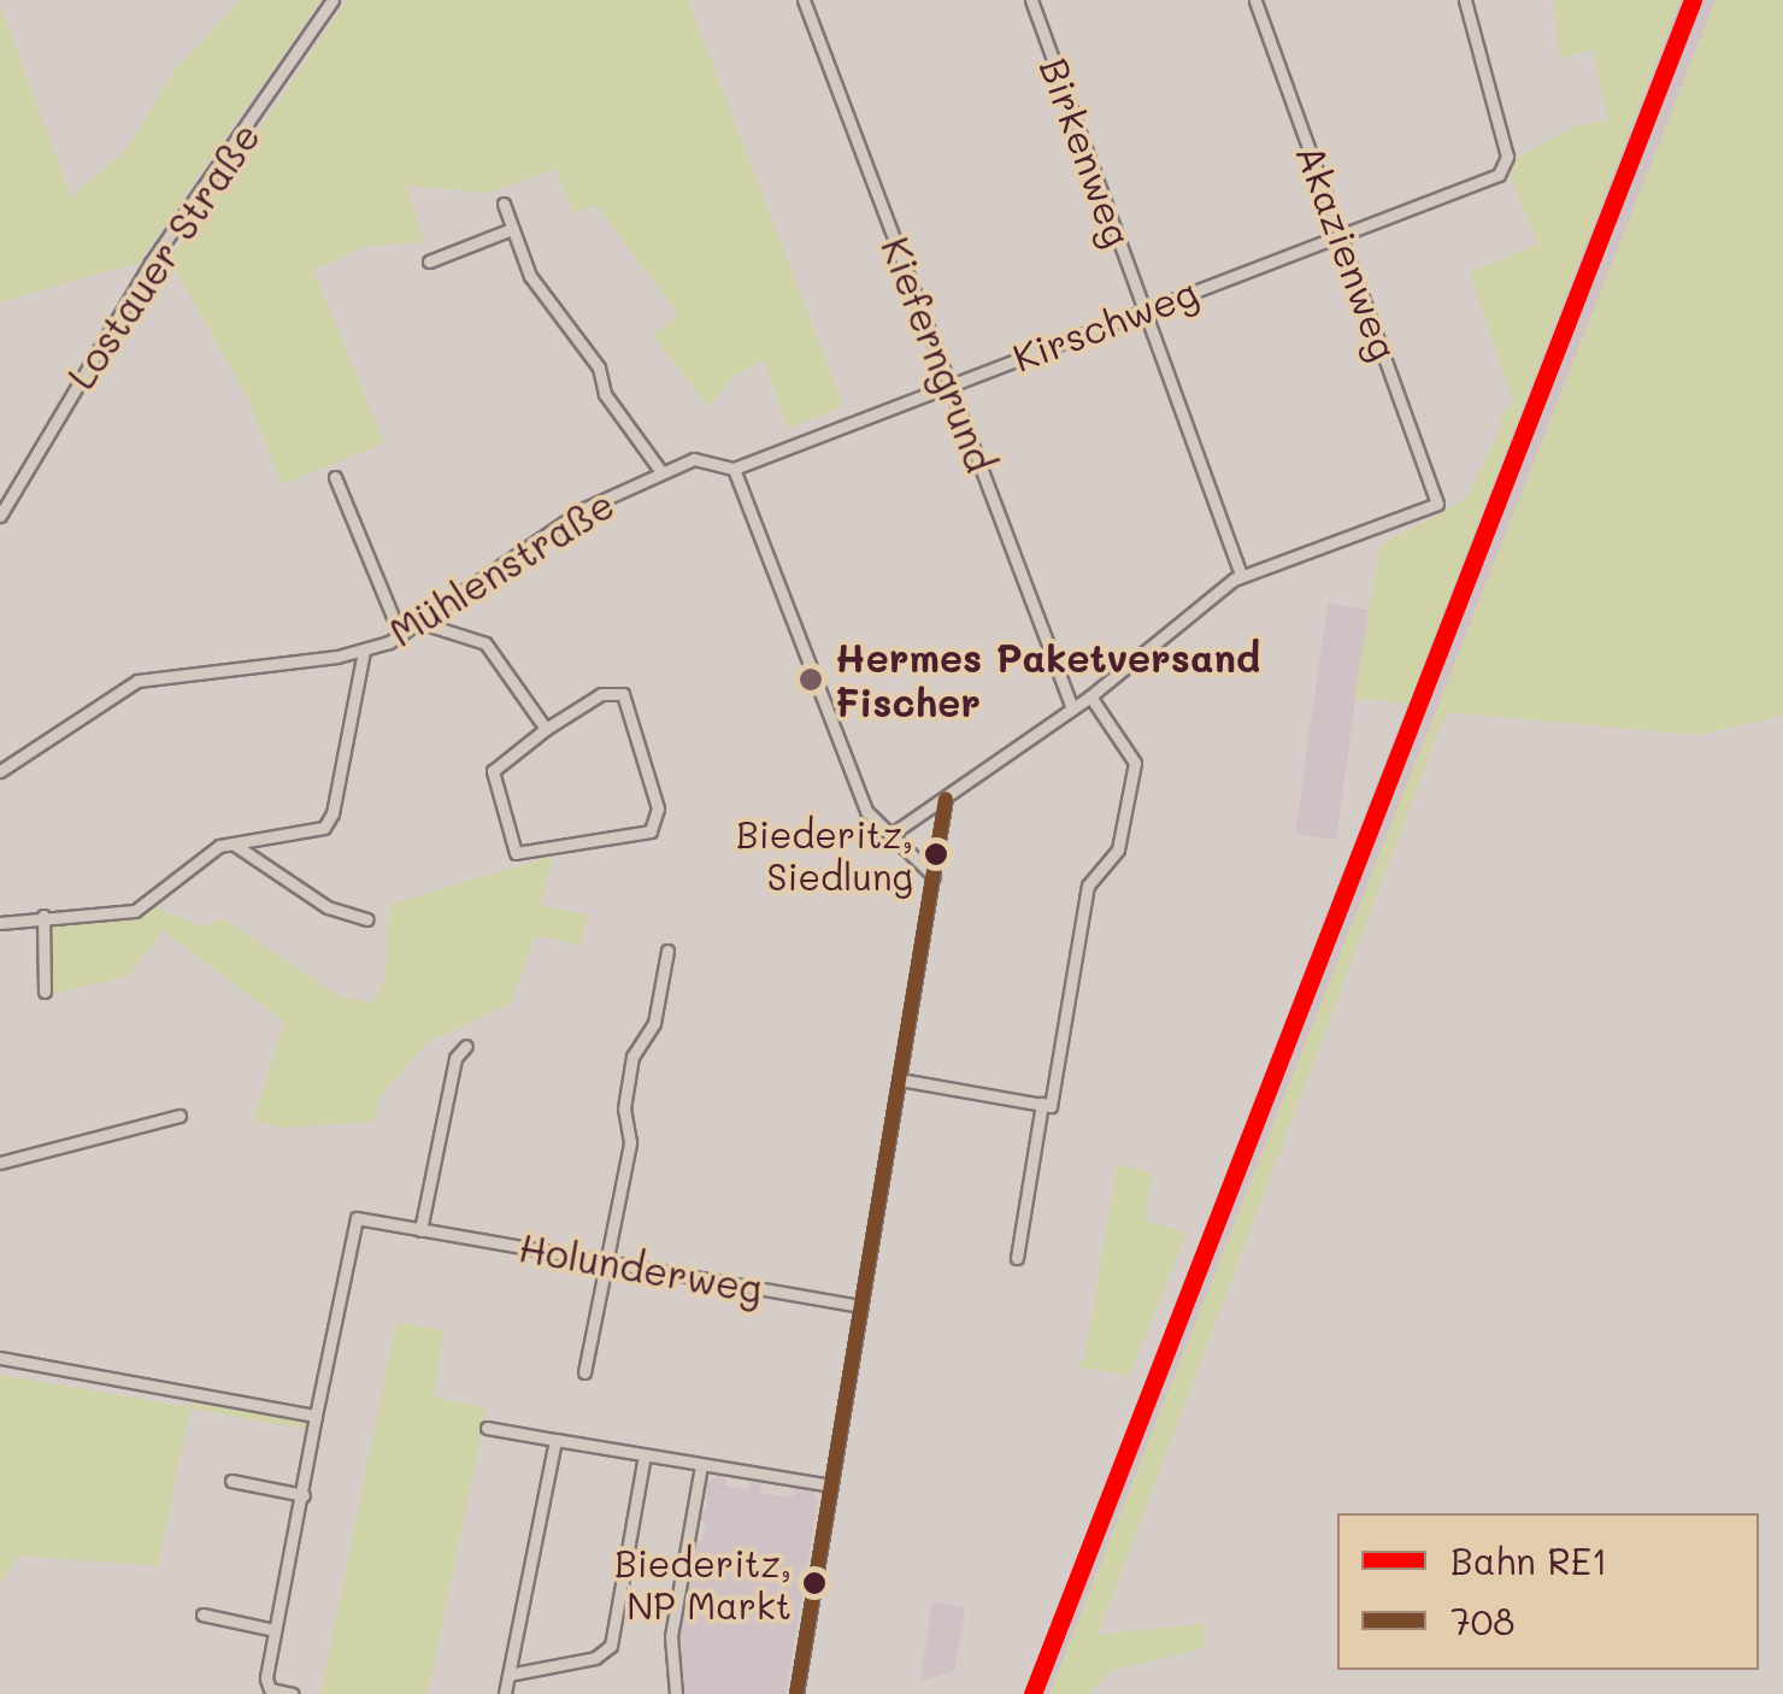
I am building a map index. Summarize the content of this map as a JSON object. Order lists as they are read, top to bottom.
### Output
{
  "streets": {
    "street": [
      "Birkenweg",
      "Akazienweg",
      "Lostauer Straße",
      "Kirschweg",
      "Kieferngrund",
      "Mühlenstraße",
      "Holunderweg"
    ]
  },
  "crossings": [
    ["Birkenweg", "Akazienweg"],
    ["Birkenweg", "Kirschweg"],
    ["Akazienweg", "Kirschweg"],
    ["Kirschweg", "Kieferngrund"],
    ["Kirschweg", "Mühlenstraße"]
  ],
  "places": ["Hermes Paketversand Fischer", "Biederitz, Siedlung", "Biederitz, NP Markt"],
  "lines": ["rail line RE1", "transit line 708"],
  "legend": ["Bahn RE1", "708"]
}
